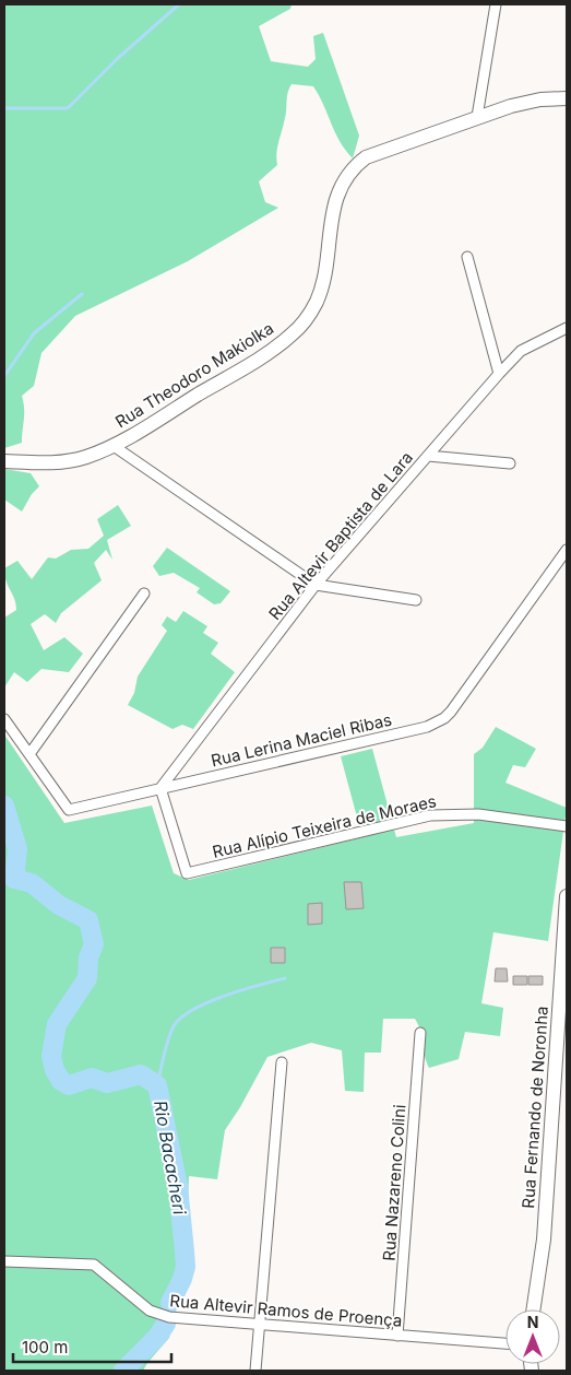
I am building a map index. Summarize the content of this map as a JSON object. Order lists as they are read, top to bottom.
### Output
{
  "streets": {
    "main road": ["Rua Theodoro Makiolka", "Rua Fernando de Noronha"],
    "street": [
      "Rua Altevir Baptista de Lara",
      "Rua Lerina Maciel Ribas",
      "Rua Alípio Teixeira de Moraes",
      "Rua Nazareno Colini",
      "Rua Altevir Ramos de Proença"
    ]
  },
  "crossings": [
    ["Rua Altevir Baptista de Lara", "Rua Lerina Maciel Ribas"],
    ["Rua Altevir Baptista de Lara", "Rua Alípio Teixeira de Moraes"],
    ["Rua Lerina Maciel Ribas", "Rua Alípio Teixeira de Moraes"],
    ["Rua Nazareno Colini", "Rua Altevir Ramos de Proença"]
  ],
  "water": ["Rio Bacacheri"],
  "scale_bar": "100 m",
  "north": "top"
}
